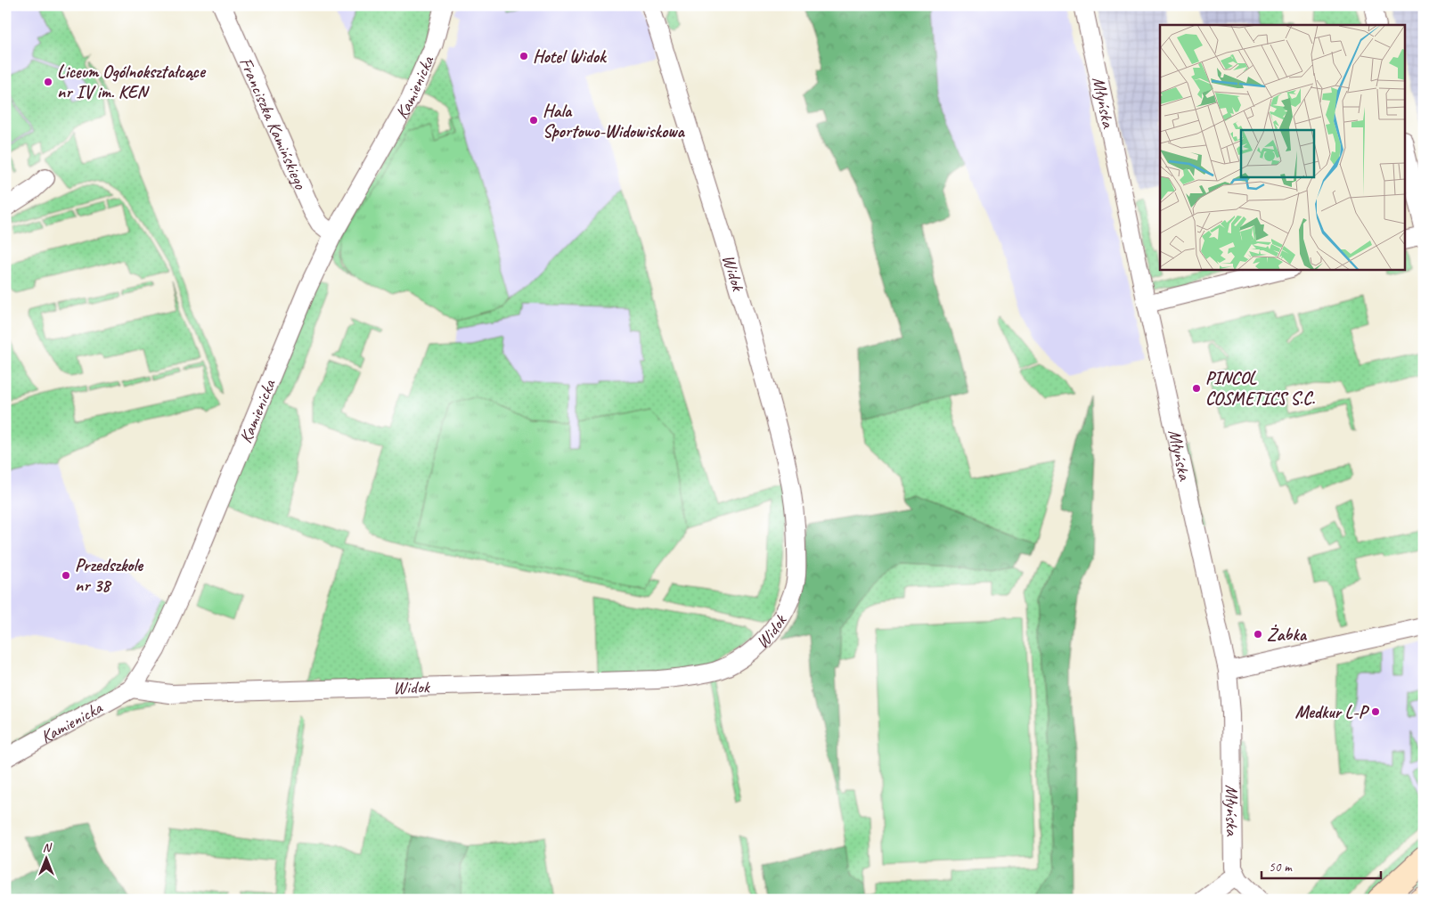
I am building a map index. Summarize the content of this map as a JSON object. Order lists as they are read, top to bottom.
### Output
{
  "streets": {
    "street": [
      "Kamienicka",
      "Młyńska",
      "Franciszka Kamińskiego",
      "Widok"
    ]
  },
  "crossings": [
    ["Kamienicka", "Franciszka Kamińskiego"],
    ["Kamienicka", "Widok"]
  ],
  "places": [
    "Hotel Widok",
    "Liceum Ogólnokształcące nr IV im. KEN",
    "Hala Sportowo-Widowiskowa",
    "PINCOL COSMETICS S.C.",
    "Przedszkole nr 38",
    "Żabka",
    "Medkur L-P"
  ],
  "scale_bar": "50 m",
  "north": "top"
}
